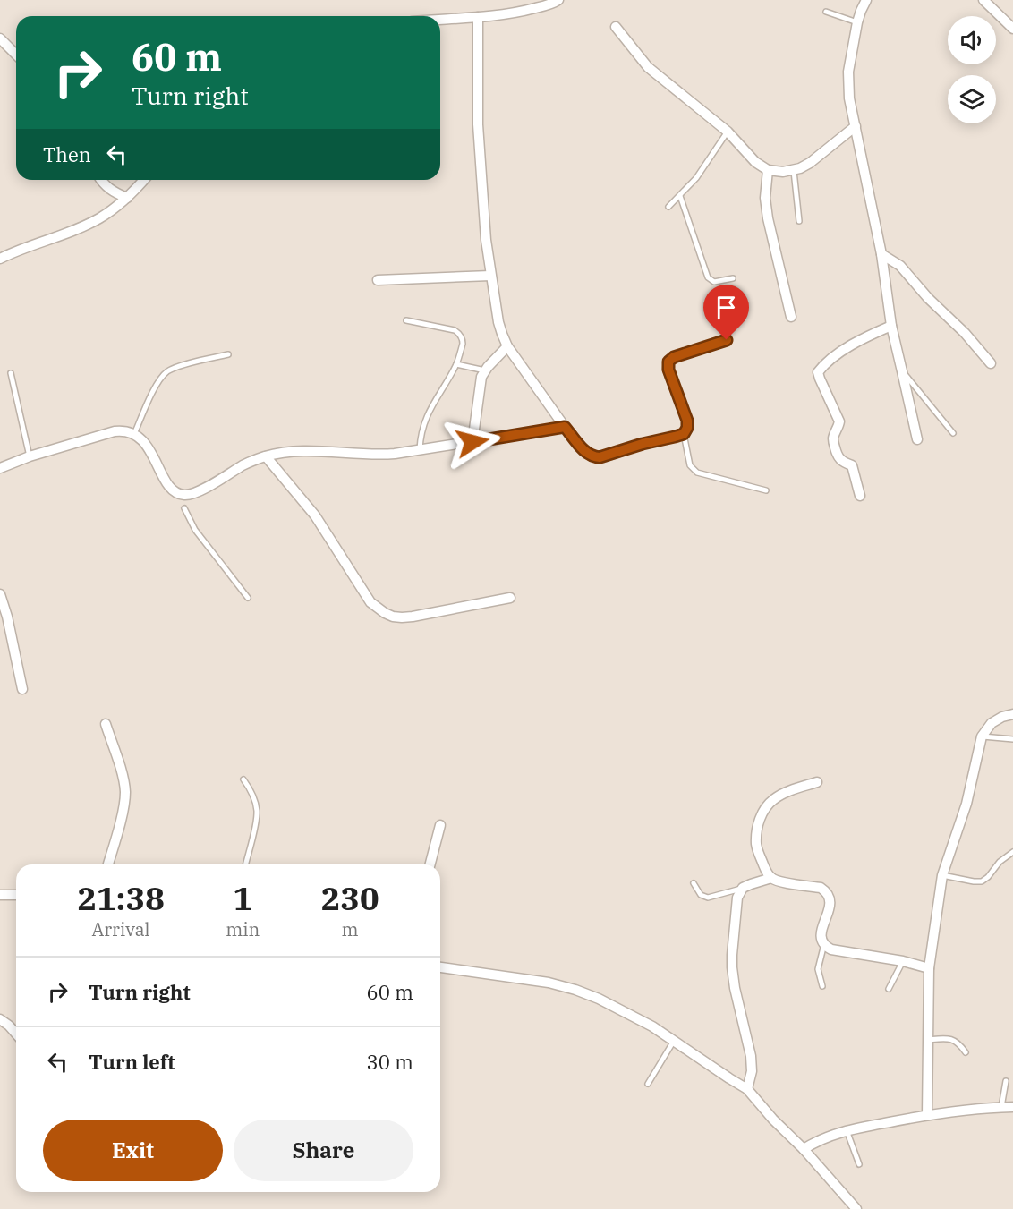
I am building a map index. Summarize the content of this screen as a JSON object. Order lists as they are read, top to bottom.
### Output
{
  "page": {
    "turn": ["60 m", "Turn right"],
    "then": "Then",
    "eta": [
      "21:38",
      "Arrival",
      "1",
      "min",
      "230",
      "m"
    ],
    "list": [
      {
        "name": "Turn right",
        "value": "60 m"
      },
      {
        "name": "Turn left",
        "value": "30 m"
      }
    ],
    "buttons": ["Exit", "Share"]
  }
}
